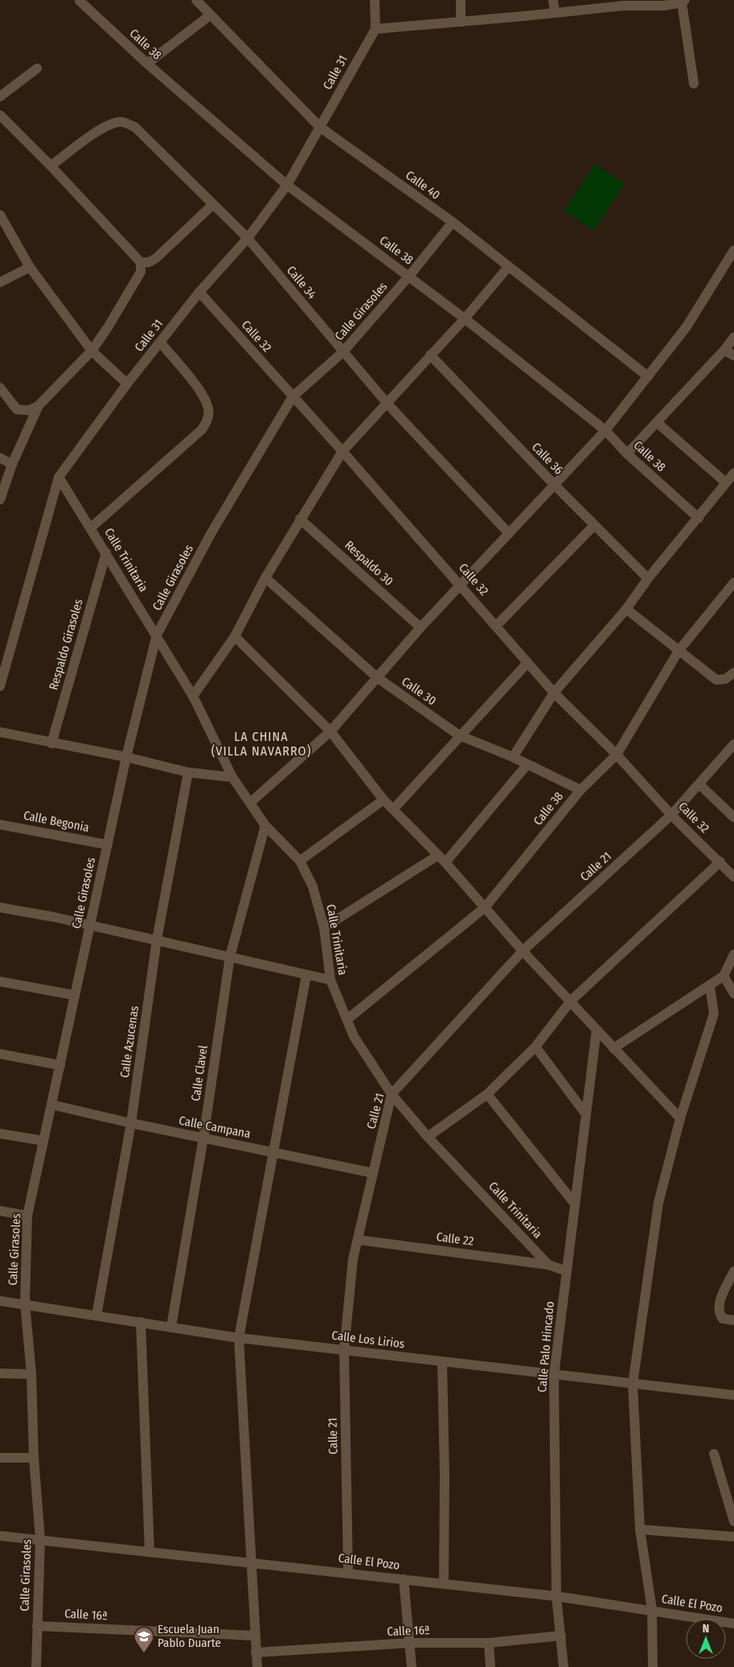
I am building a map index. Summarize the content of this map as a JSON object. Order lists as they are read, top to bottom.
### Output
{
  "streets": {
    "street": [
      "Calle 38",
      "Calle 31",
      "Calle 40",
      "Calle 34",
      "Calle Girasoles",
      "Calle 32",
      "Calle 36",
      "Calle Trinitaria",
      "Respaldo 30",
      "Respaldo Girasoles",
      "Calle 30",
      "Calle Begonia",
      "Calle 21",
      "Calle Azucenas",
      "Calle Clavel",
      "Calle Campana",
      "Calle 22",
      "Calle Los Lirios",
      "Calle Palo Hincado",
      "Calle El Pozo",
      "Calle 16ª"
    ]
  },
  "crossings": [
    ["Calle 38", "Calle 31"],
    ["Calle 38", "Calle Girasoles"],
    ["Calle 38", "Calle 32"],
    ["Calle 38", "Calle Trinitaria"],
    ["Calle 38", "Calle 30"],
    ["Calle 31", "Calle 40"],
    ["Calle 31", "Calle 34"],
    ["Calle 31", "Calle 32"],
    ["Calle 31", "Calle Trinitaria"],
    ["Calle 40", "Calle Girasoles"],
    ["Calle 34", "Calle Girasoles"],
    ["Calle Girasoles", "Calle 32"],
    ["Calle Girasoles", "Calle Trinitaria"],
    ["Calle Girasoles", "Calle Begonia"],
    ["Calle Girasoles", "Calle Campana"],
    ["Calle Girasoles", "Calle Los Lirios"],
    ["Calle Girasoles", "Calle El Pozo"],
    ["Calle Girasoles", "Calle 16ª"],
    ["Calle 32", "Calle 21"],
    ["Calle Trinitaria", "Respaldo Girasoles"],
    ["Calle Trinitaria", "Calle 21"],
    ["Calle Trinitaria", "Calle Clavel"],
    ["Calle Trinitaria", "Calle 22"],
    ["Calle Trinitaria", "Calle Palo Hincado"],
    ["Calle 21", "Calle Campana"],
    ["Calle 21", "Calle 22"],
    ["Calle 21", "Calle Los Lirios"],
    ["Calle 21", "Calle El Pozo"],
    ["Calle Azucenas", "Calle Campana"],
    ["Calle Azucenas", "Calle Los Lirios"],
    ["Calle Clavel", "Calle Campana"],
    ["Calle Clavel", "Calle Los Lirios"],
    ["Calle Los Lirios", "Calle Palo Hincado"],
    ["Calle Palo Hincado", "Calle El Pozo"],
    ["Calle Palo Hincado", "Calle 16ª"]
  ],
  "districts": ["LA CHINA (VILLA NAVARRO)"],
  "places": {
    "school or university": ["Escuela Juan Pablo Duarte"]
  },
  "north": "top"
}
